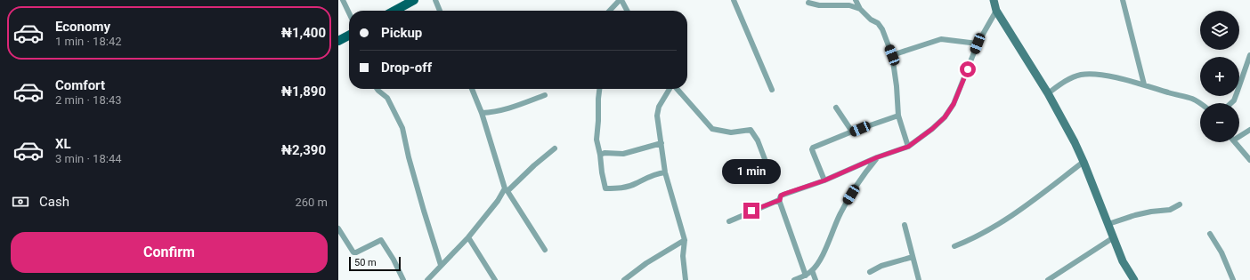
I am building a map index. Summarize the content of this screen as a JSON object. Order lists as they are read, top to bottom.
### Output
{
  "scale_bar": "50 m",
  "page": {
    "list": [
      {
        "name": "Economy",
        "note": "1 min · 18:42",
        "value": "₦1,400"
      },
      {
        "name": "Comfort",
        "note": "2 min · 18:43",
        "value": "₦1,890"
      },
      {
        "name": "XL",
        "note": "3 min · 18:44",
        "value": "₦2,390"
      }
    ],
    "map_buttons": ["+", "−"],
    "banner": ["Pickup", "Drop-off"],
    "bubble": "1 min",
    "pay": ["Cash", "260 m"],
    "buttons": "Confirm",
    "scale": "50 m"
  }
}
